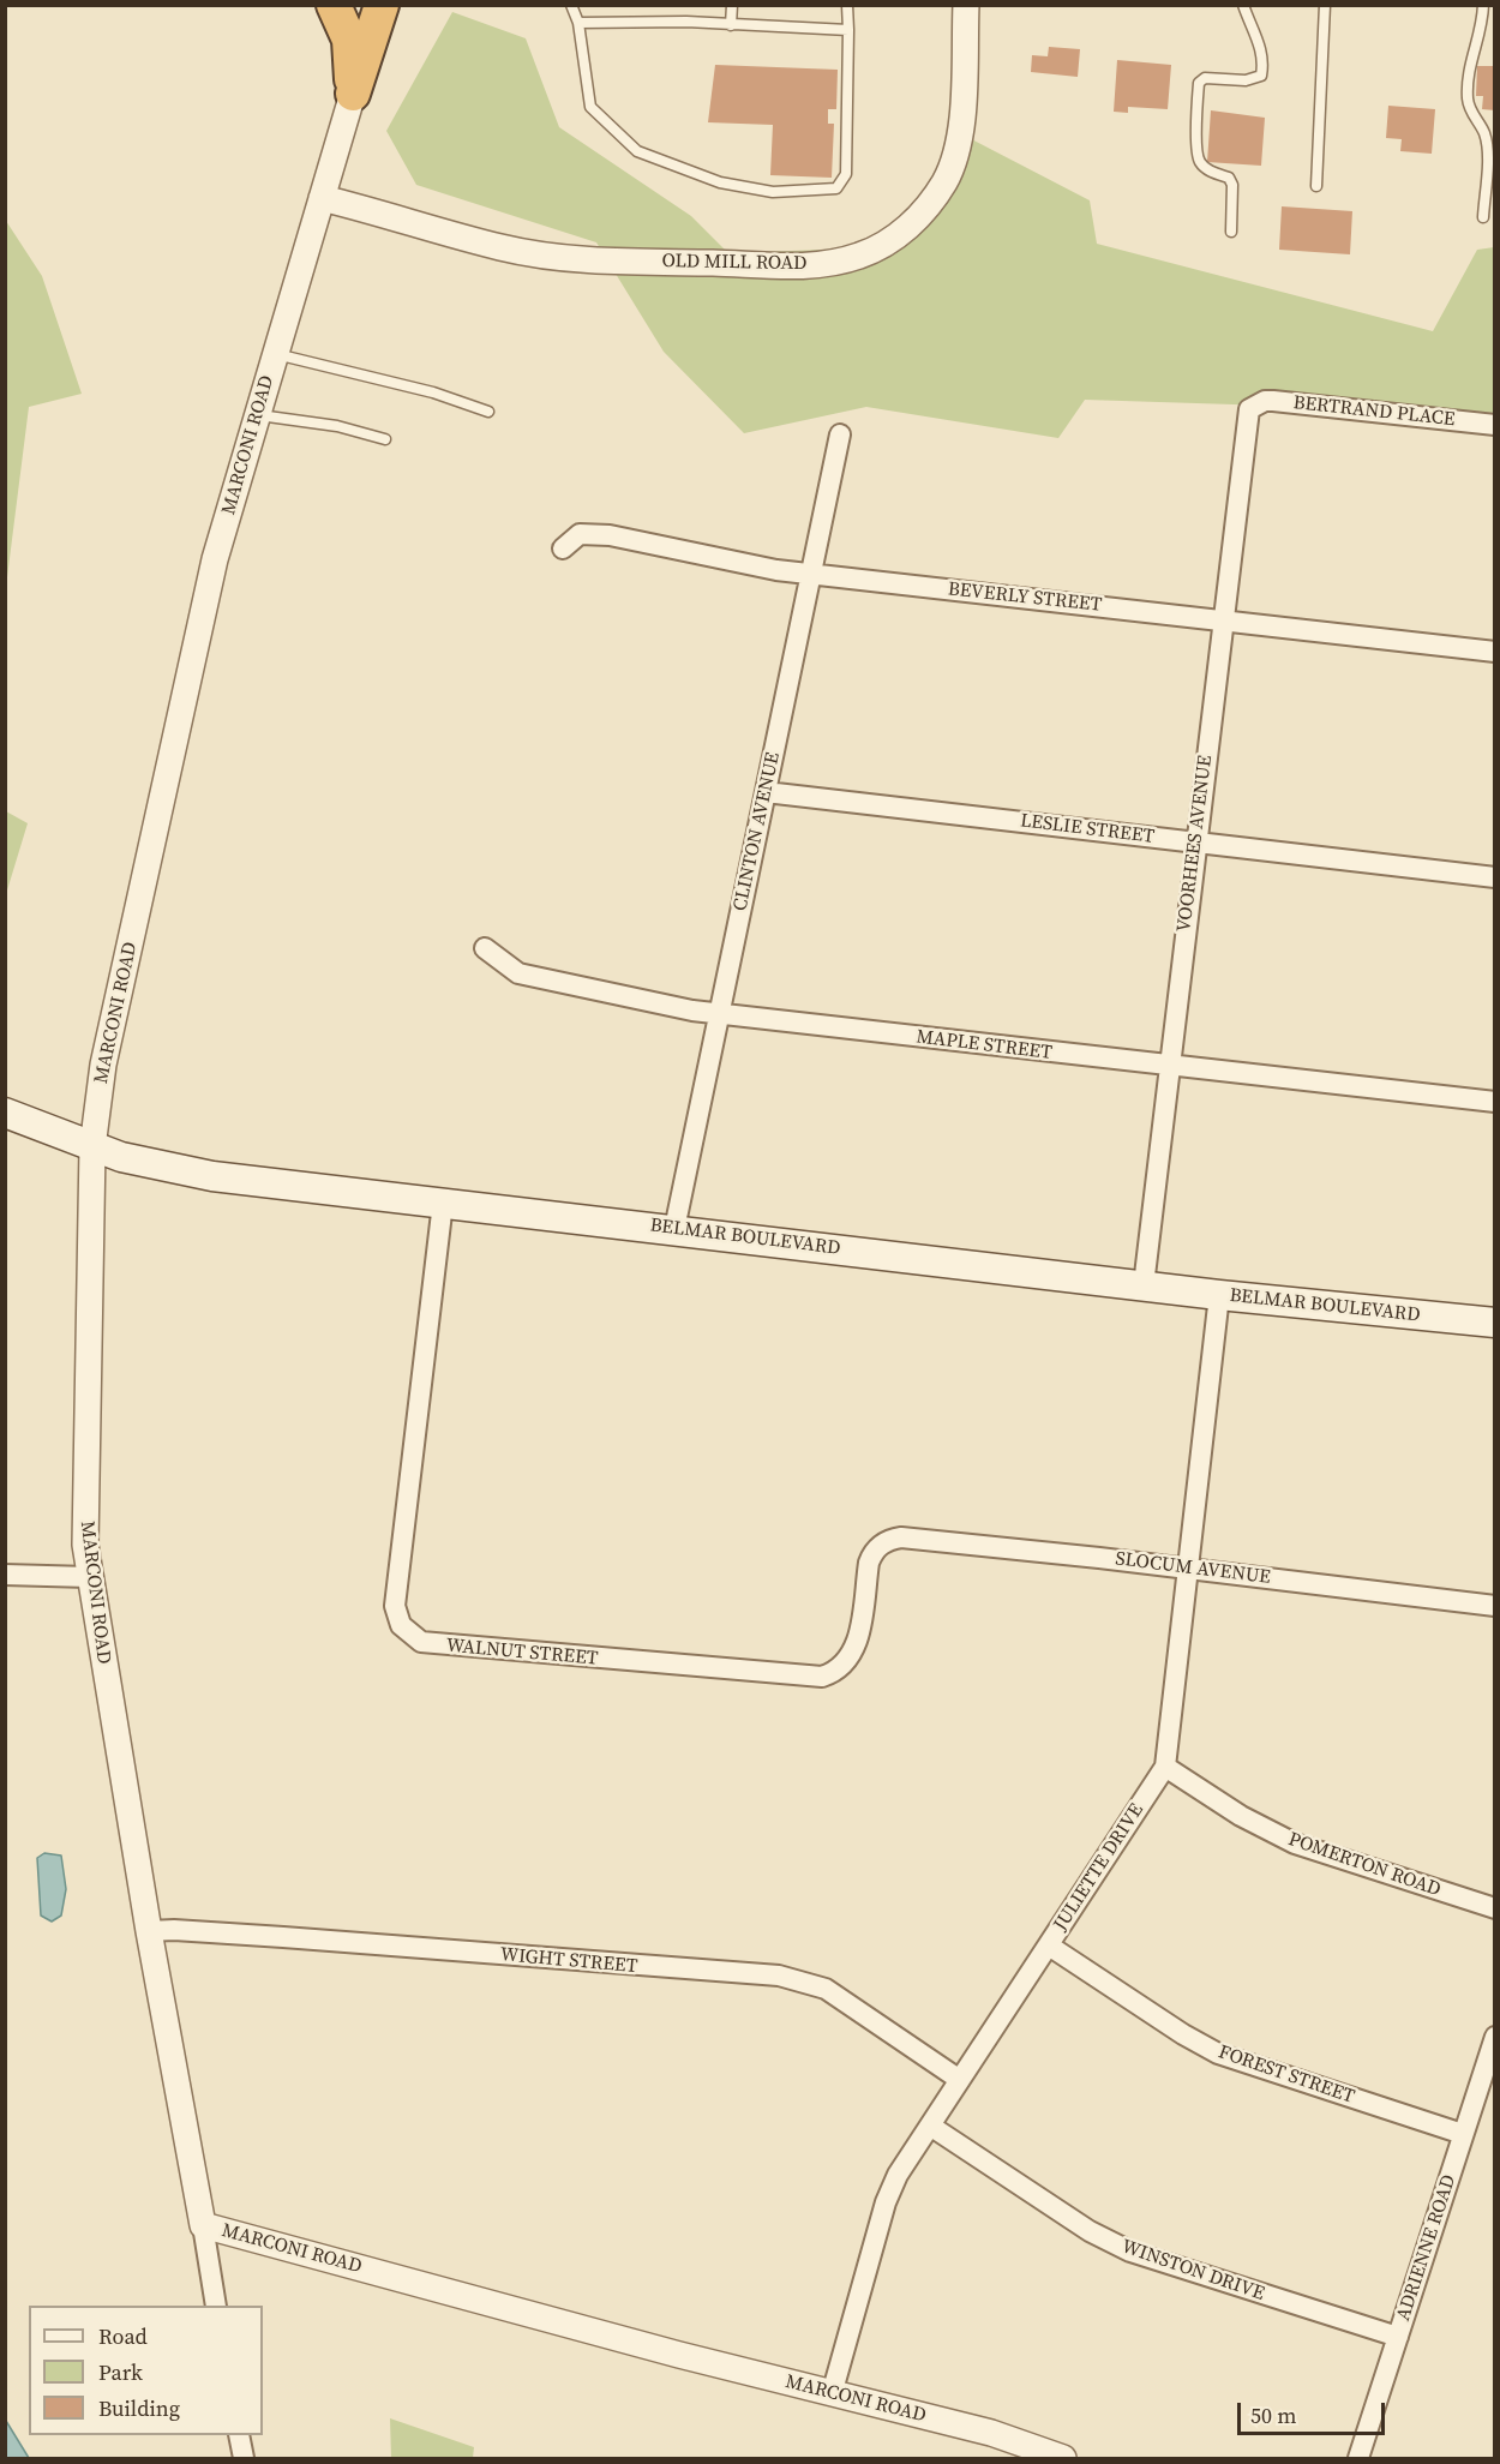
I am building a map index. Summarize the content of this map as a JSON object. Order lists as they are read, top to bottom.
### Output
{
  "streets": {
    "main road": ["BELMAR BOULEVARD"],
    "street": [
      "OLD MILL ROAD",
      "BERTRAND PLACE",
      "MARCONI ROAD",
      "BEVERLY STREET",
      "LESLIE STREET",
      "CLINTON AVENUE",
      "VOORHEES AVENUE",
      "MAPLE STREET",
      "SLOCUM AVENUE",
      "WALNUT STREET",
      "POMERTON ROAD",
      "JULIETTE DRIVE",
      "WIGHT STREET",
      "FOREST STREET",
      "ADRIENNE ROAD",
      "WINSTON DRIVE"
    ]
  },
  "crossings": [
    ["OLD MILL ROAD", "MARCONI ROAD"],
    ["BERTRAND PLACE", "VOORHEES AVENUE"],
    ["MARCONI ROAD", "BELMAR BOULEVARD"],
    ["MARCONI ROAD", "JULIETTE DRIVE"],
    ["MARCONI ROAD", "WIGHT STREET"],
    ["BEVERLY STREET", "CLINTON AVENUE"],
    ["BEVERLY STREET", "VOORHEES AVENUE"],
    ["LESLIE STREET", "CLINTON AVENUE"],
    ["LESLIE STREET", "VOORHEES AVENUE"],
    ["CLINTON AVENUE", "MAPLE STREET"],
    ["CLINTON AVENUE", "BELMAR BOULEVARD"],
    ["VOORHEES AVENUE", "MAPLE STREET"],
    ["VOORHEES AVENUE", "BELMAR BOULEVARD"],
    ["BELMAR BOULEVARD", "WALNUT STREET"],
    ["BELMAR BOULEVARD", "JULIETTE DRIVE"],
    ["SLOCUM AVENUE", "WALNUT STREET"],
    ["SLOCUM AVENUE", "JULIETTE DRIVE"],
    ["POMERTON ROAD", "JULIETTE DRIVE"],
    ["JULIETTE DRIVE", "WIGHT STREET"],
    ["JULIETTE DRIVE", "FOREST STREET"],
    ["JULIETTE DRIVE", "WINSTON DRIVE"],
    ["FOREST STREET", "ADRIENNE ROAD"],
    ["ADRIENNE ROAD", "WINSTON DRIVE"]
  ],
  "legend": ["Road", "Park", "Building"],
  "scale_bar": "50 m"
}
